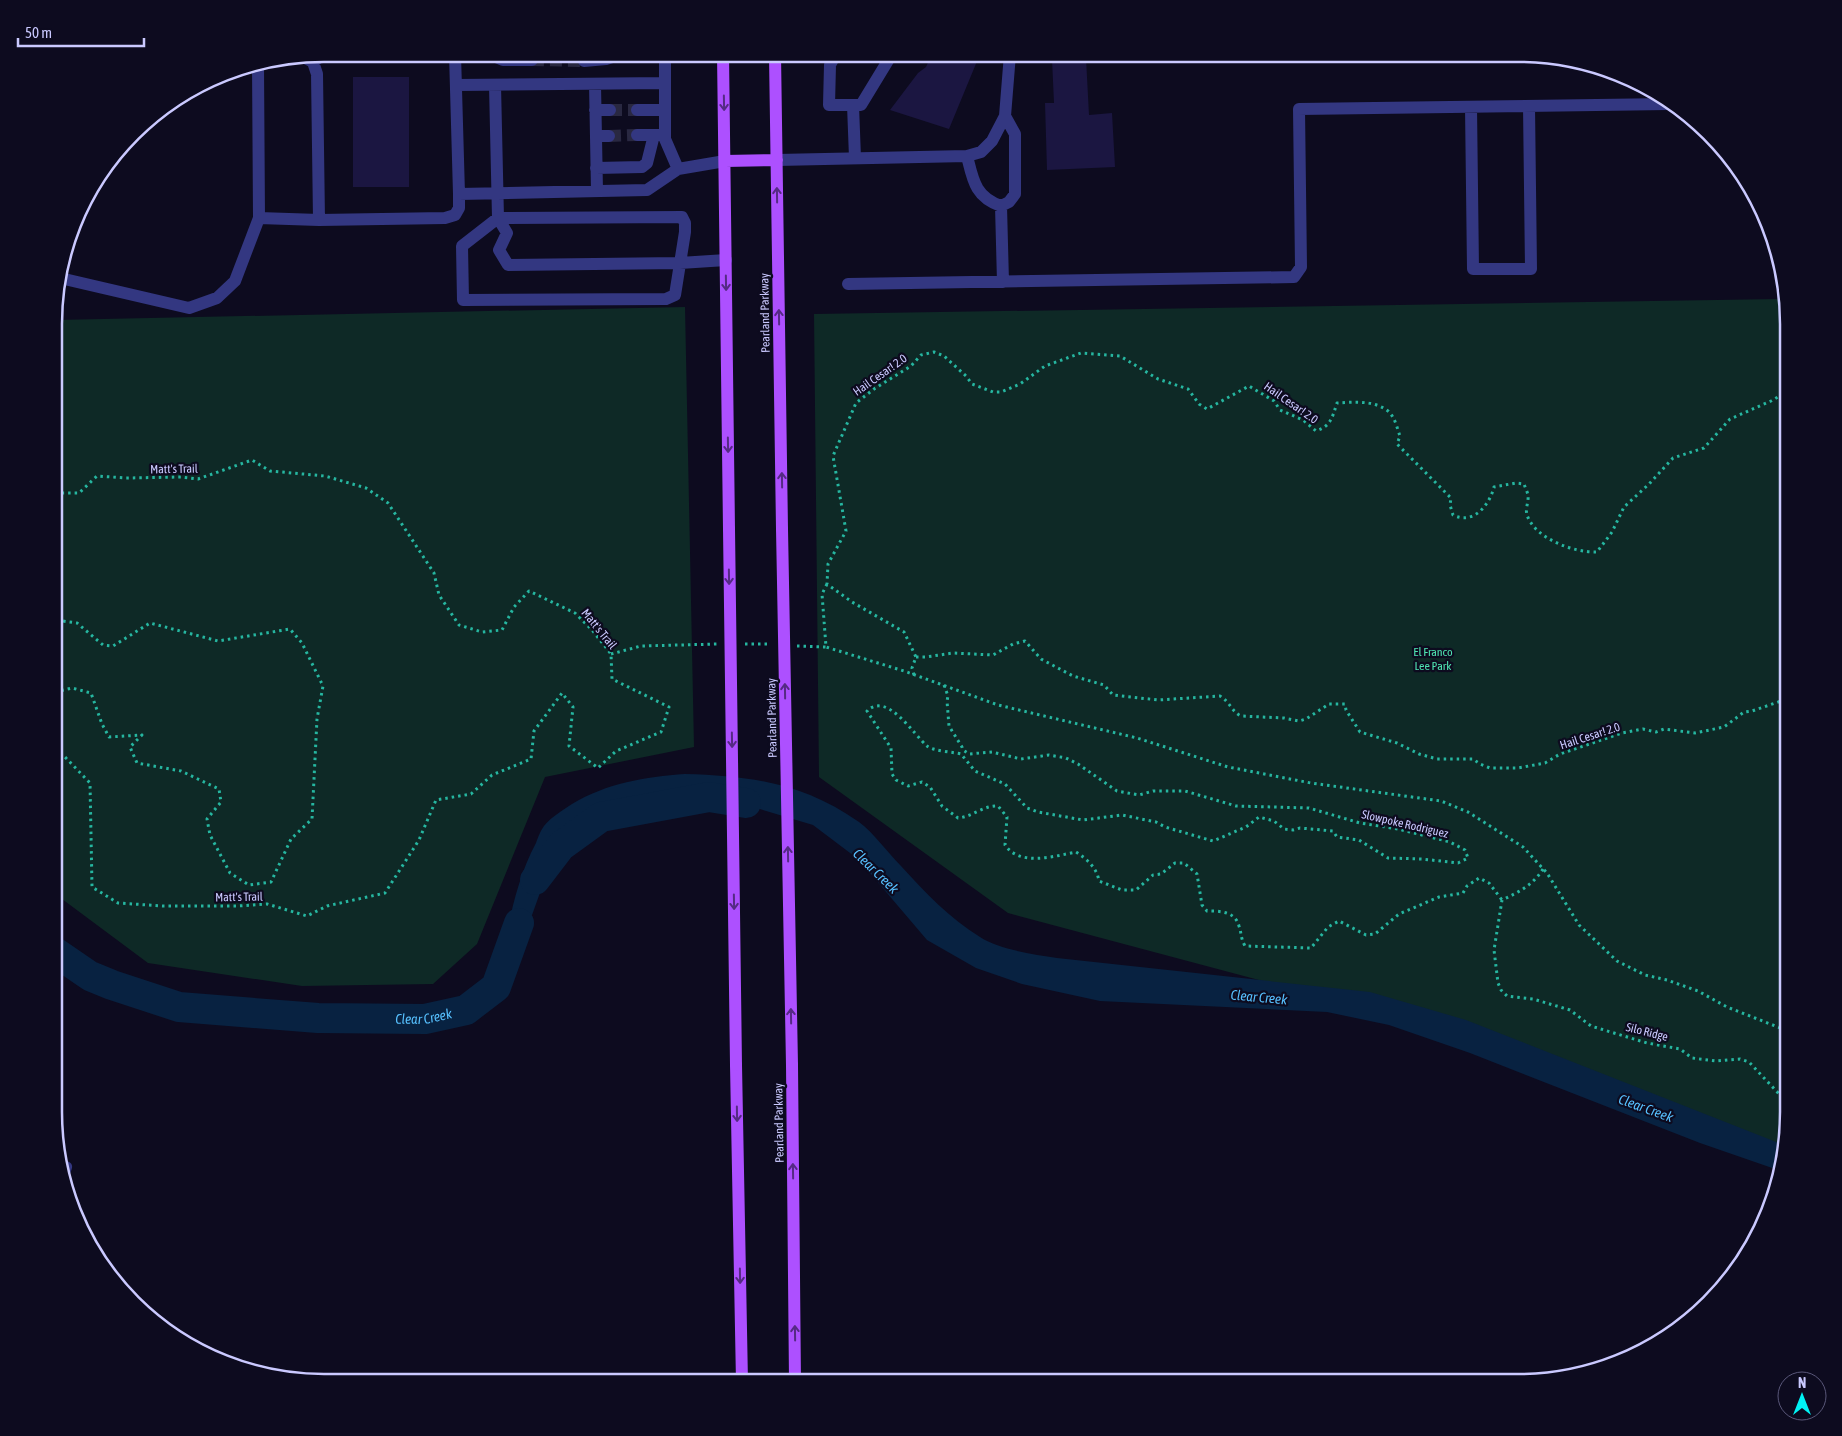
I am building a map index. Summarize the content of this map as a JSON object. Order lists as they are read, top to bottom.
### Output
{
  "streets": {
    "main road": ["Pearland Parkway"],
    "path": [
      "Hail Cesar! 2.0",
      "Matt's Trail",
      "Slowpoke Rodriguez",
      "Silo Ridge"
    ]
  },
  "crossings": [
    ["Slowpoke Rodriguez", "Silo Ridge"]
  ],
  "water": ["Clear Creek"],
  "parks": ["El Franco Lee Park"],
  "scale_bar": "50 m",
  "north": "top"
}
